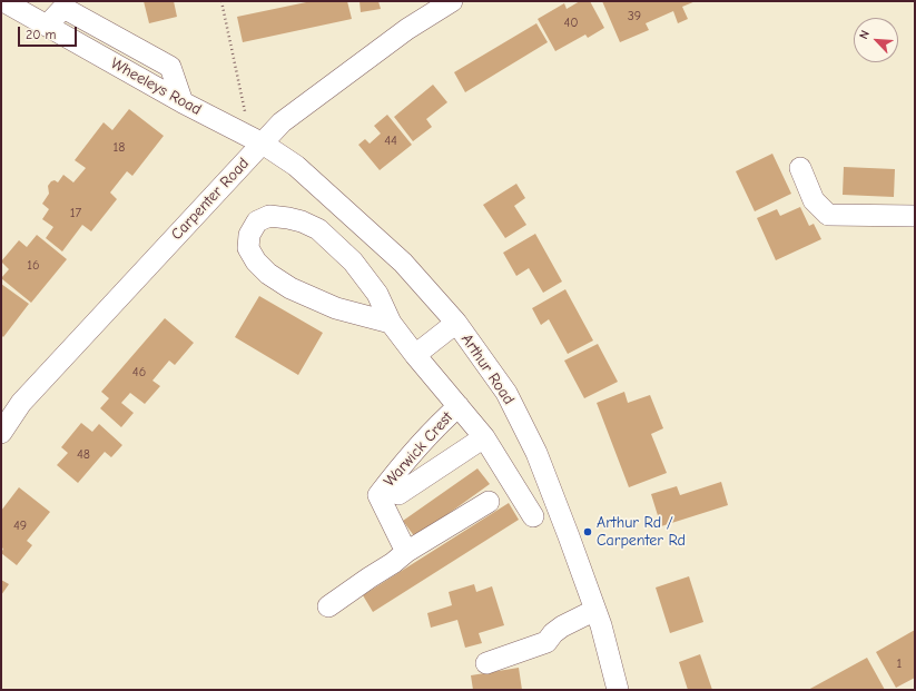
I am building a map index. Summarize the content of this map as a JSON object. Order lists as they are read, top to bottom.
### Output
{
  "streets": {
    "street": [
      "Wheeleys Road",
      "Carpenter Road",
      "Arthur Road",
      "Warwick Crest"
    ]
  },
  "crossings": [
    ["Wheeleys Road", "Carpenter Road"],
    ["Wheeleys Road", "Arthur Road"],
    ["Carpenter Road", "Arthur Road"]
  ],
  "places": ["Arthur Rd / Carpenter Rd"],
  "house_numbers": [
    "39",
    "40",
    "44",
    "18",
    "17",
    "16",
    "46",
    "48",
    "49",
    "1"
  ],
  "scale_bar": "20 m",
  "north": "top left"
}
